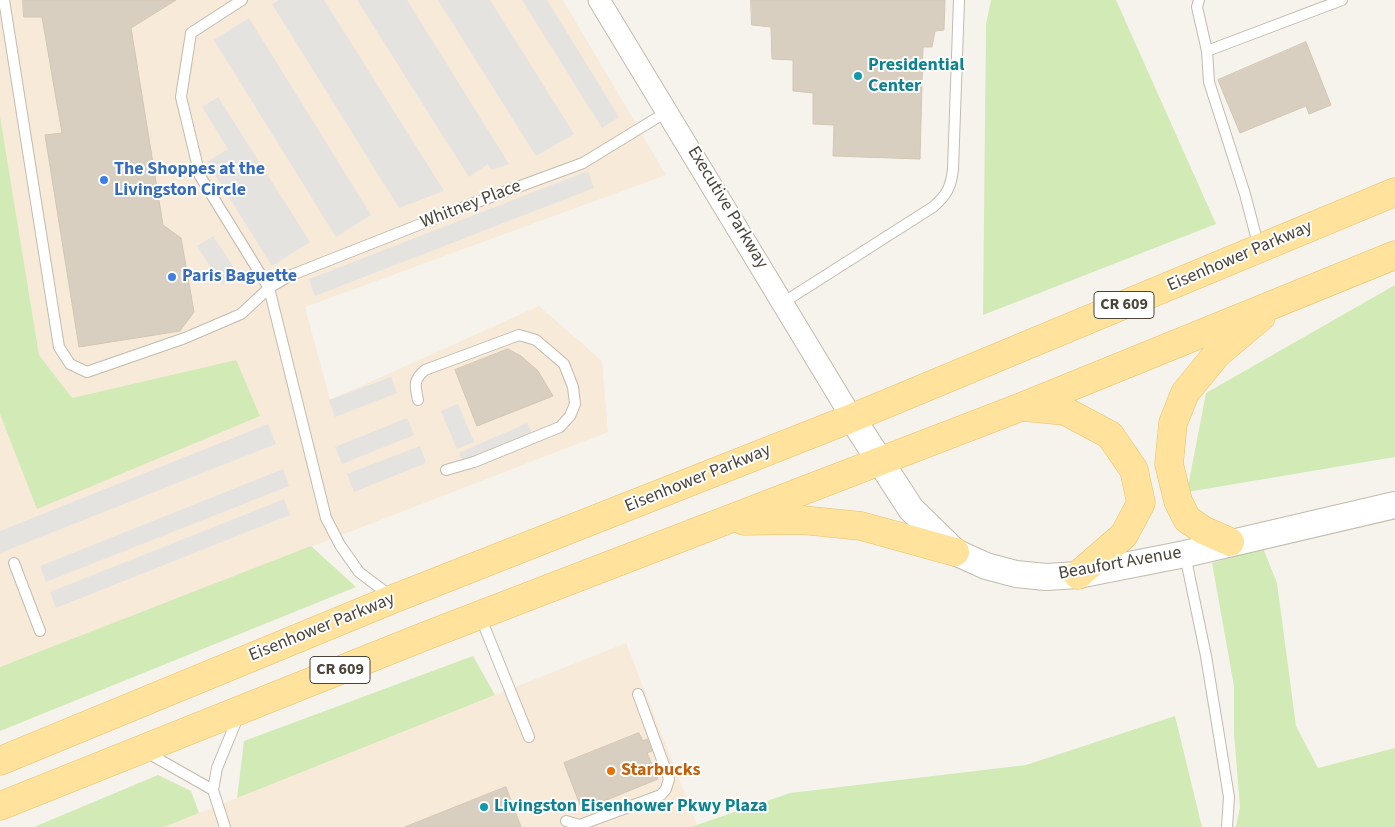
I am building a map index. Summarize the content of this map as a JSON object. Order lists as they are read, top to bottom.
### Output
{
  "streets": {
    "main road": ["Eisenhower Parkway", "CR 609"],
    "street": ["Executive Parkway", "Beaufort Avenue"],
    "lane": ["Whitney Place"]
  },
  "crossings": [
    ["Whitney Place", "Executive Parkway"],
    ["Executive Parkway", "Eisenhower Parkway"],
    ["Executive Parkway", "Beaufort Avenue"],
    ["Eisenhower Parkway", "Beaufort Avenue"],
    ["CR 609", "Beaufort Avenue"]
  ],
  "places": [
    "Presidential Center",
    "The Shoppes at the Livingston Circle",
    "Paris Baguette",
    "Starbucks",
    "Livingston Eisenhower Pkwy Plaza"
  ]
}
